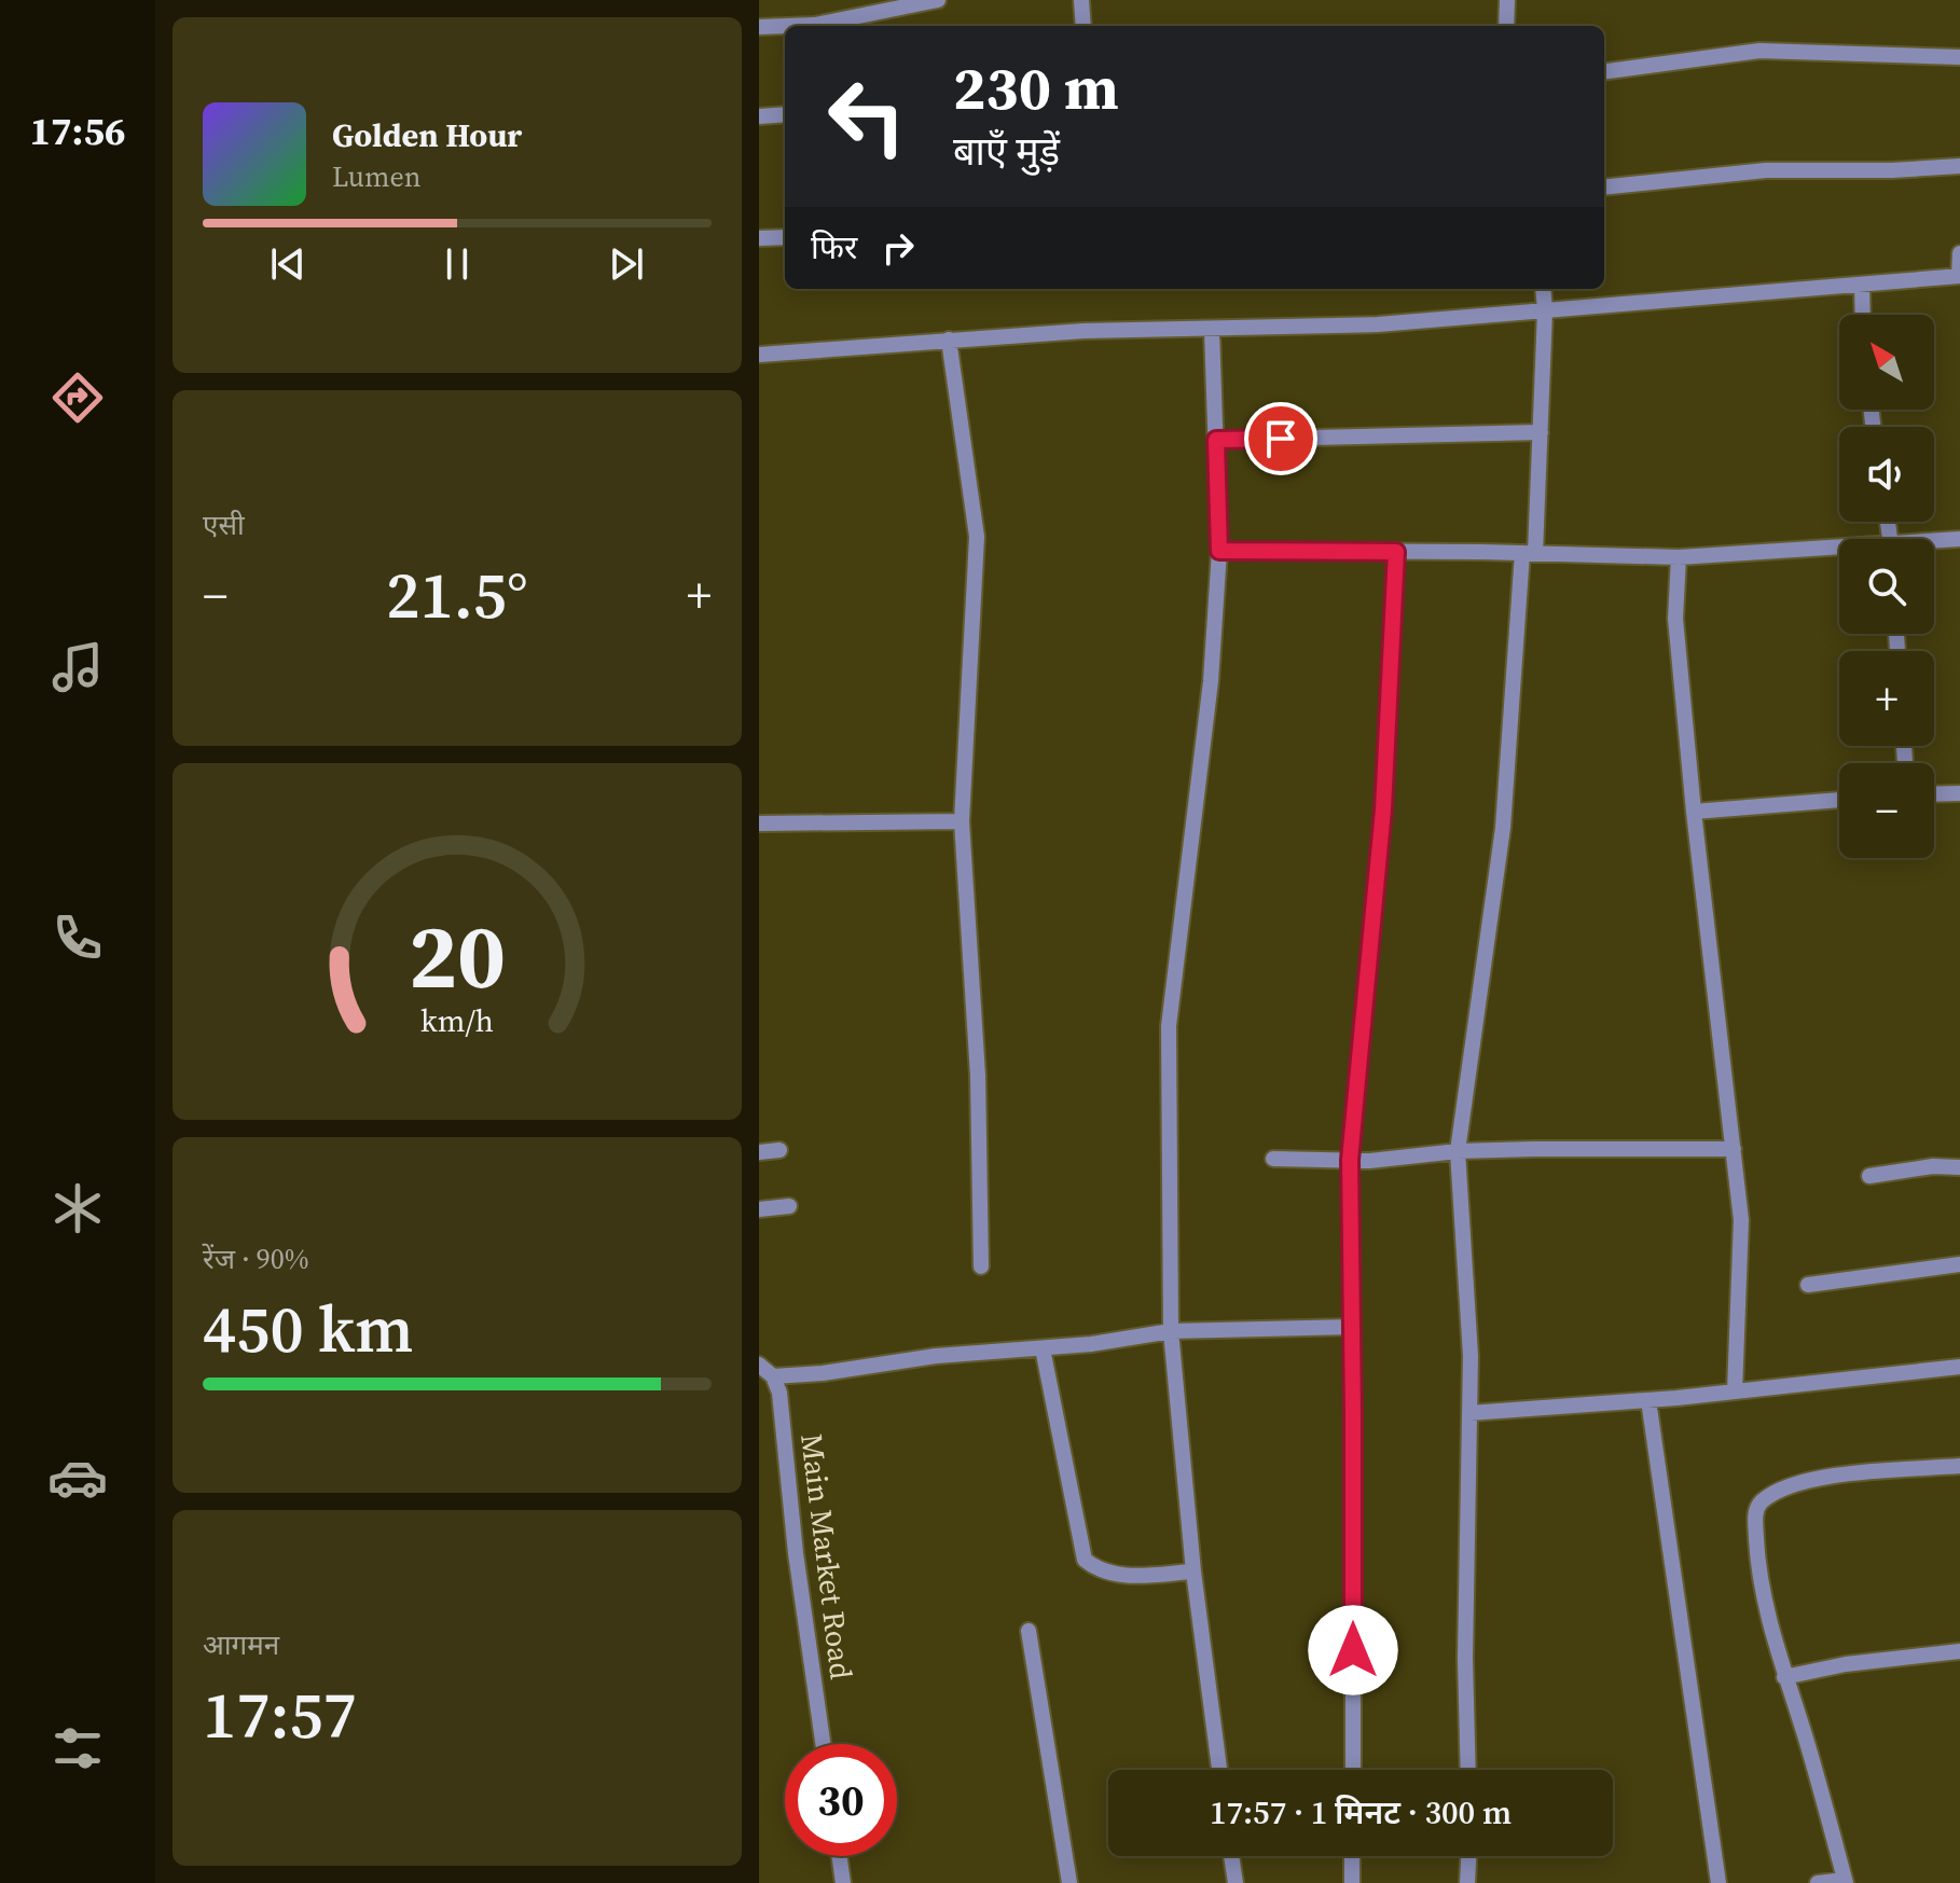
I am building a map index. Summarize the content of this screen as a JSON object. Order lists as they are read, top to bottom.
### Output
{
  "streets": {
    "street": ["Main Market Road"]
  },
  "north": "top left",
  "page": {
    "tabs": "17:56",
    "turn": ["230 m", "बाएँ मुड़ें"],
    "song": ["Golden Hour", "Lumen"],
    "then": "फिर",
    "map_buttons": ["+", "−"],
    "tile": [
      "एसी",
      ["रेंज · 90%", "450 km"],
      ["आगमन", "17:57"]
    ],
    "heat": ["−", "21.5°", "+"],
    "limit": "30",
    "trip": "17:57 · 1 मिनट · 300 m",
    "gauge": ["20", "km/h"]
  }
}
